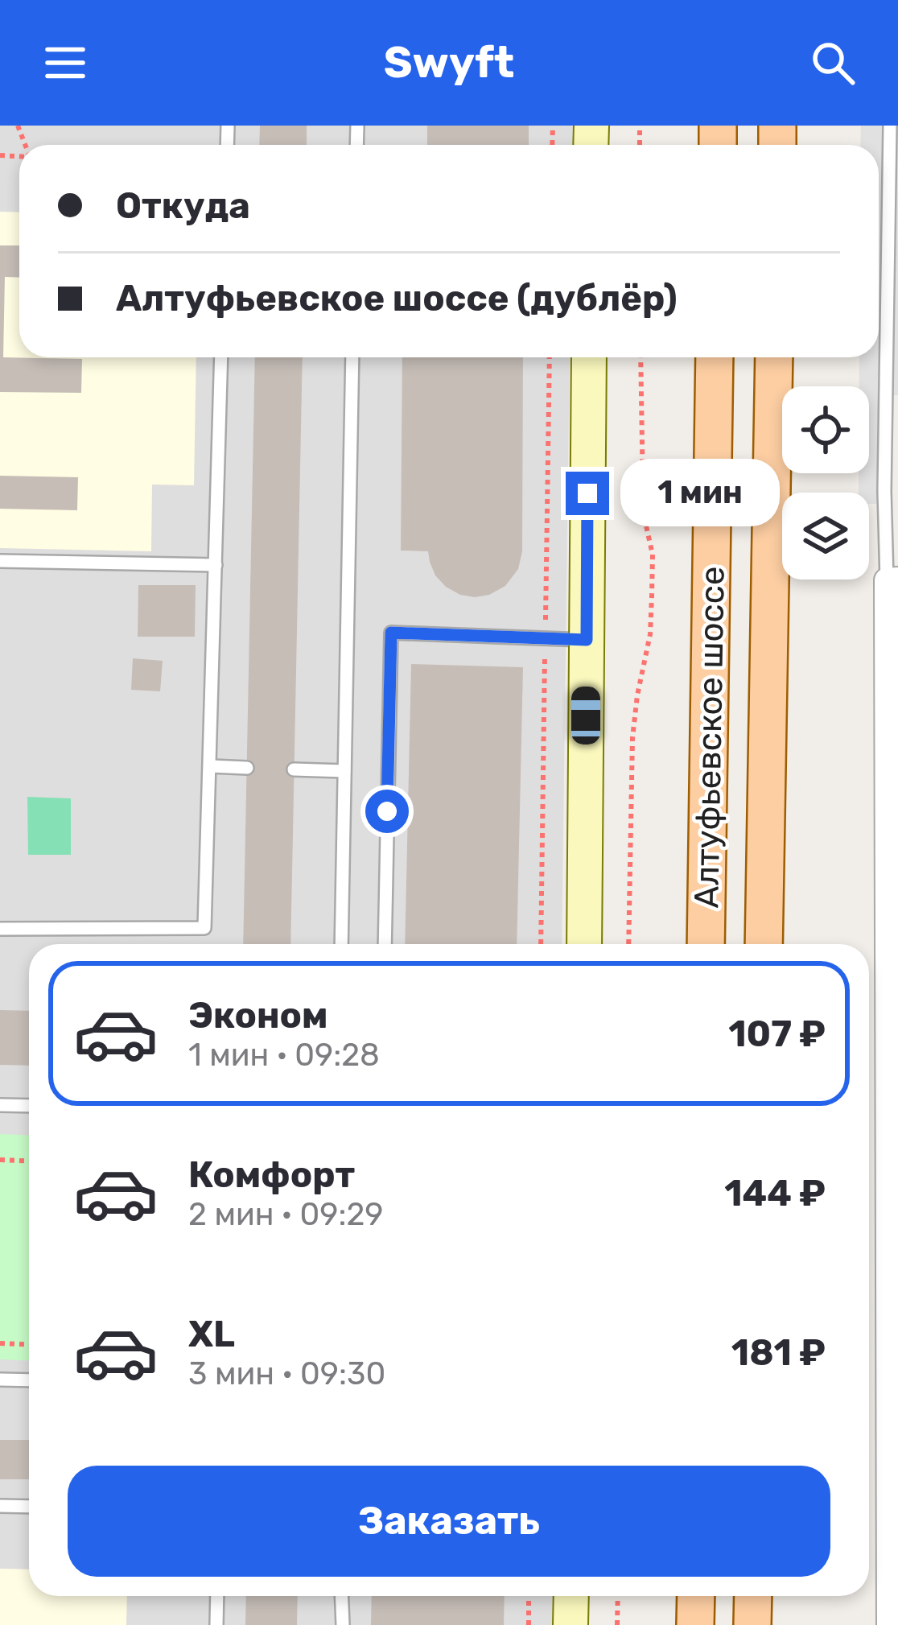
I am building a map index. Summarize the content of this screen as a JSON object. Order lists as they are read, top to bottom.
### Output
{
  "streets": {
    "main road": ["Алтуфьевское шоссе"]
  },
  "page": {
    "header": "Swyft",
    "banner": ["Откуда", "Алтуфьевское шоссе (дублёр)"],
    "bubble": "1 мин",
    "list": [
      {
        "name": "Эконом",
        "note": "1 мин · 09:28",
        "value": "107 ₽"
      },
      {
        "name": "Комфорт",
        "note": "2 мин · 09:29",
        "value": "144 ₽"
      },
      {
        "name": "XL",
        "note": "3 мин · 09:30",
        "value": "181 ₽"
      }
    ],
    "buttons": "Заказать"
  }
}
